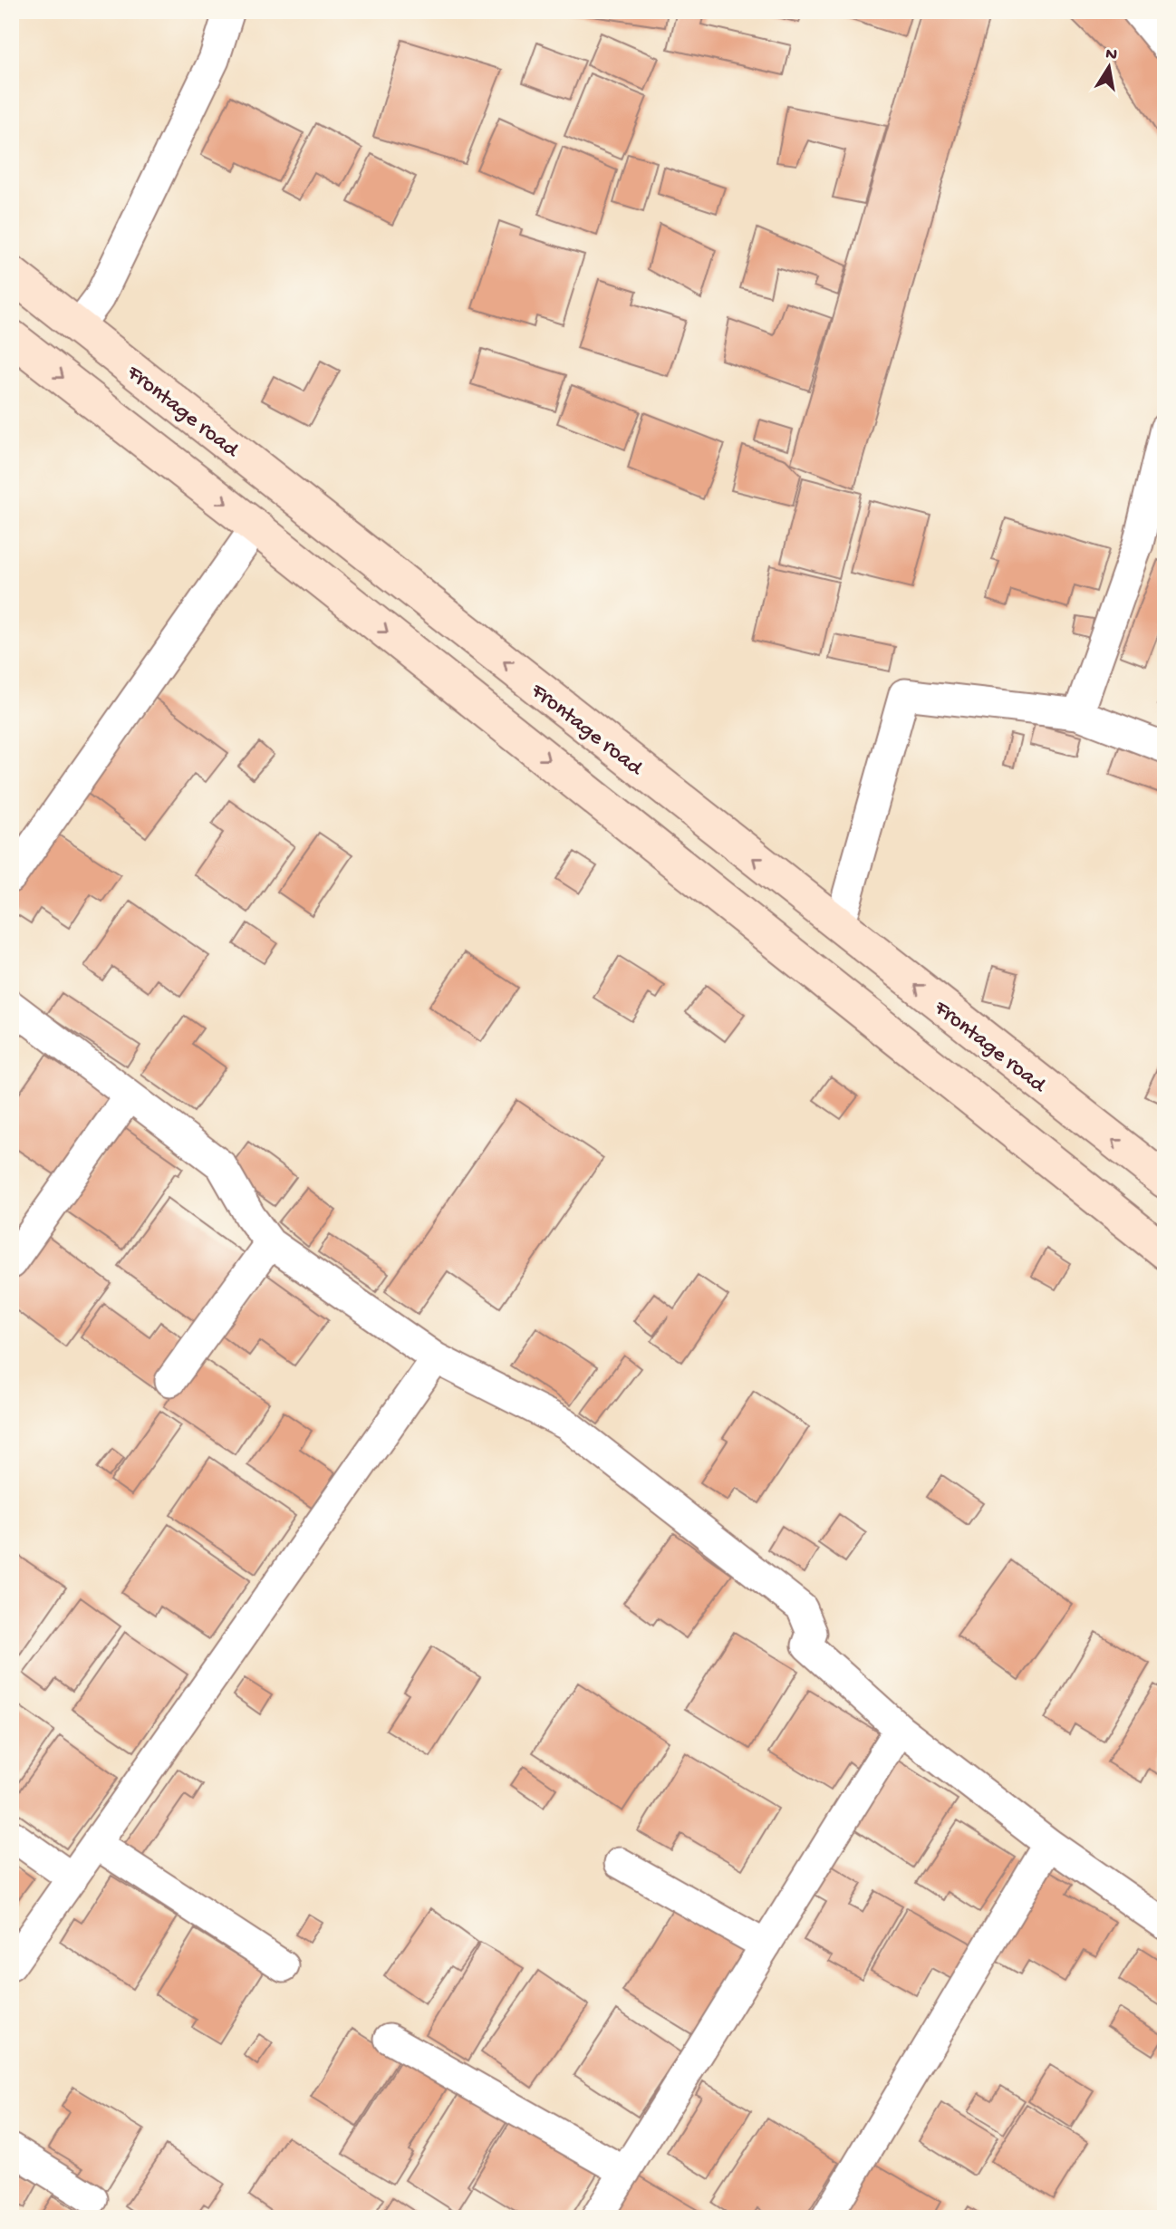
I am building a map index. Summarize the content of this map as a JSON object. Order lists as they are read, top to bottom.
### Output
{
  "streets": {
    "main road": ["Frontage road"]
  },
  "north": "top"
}
